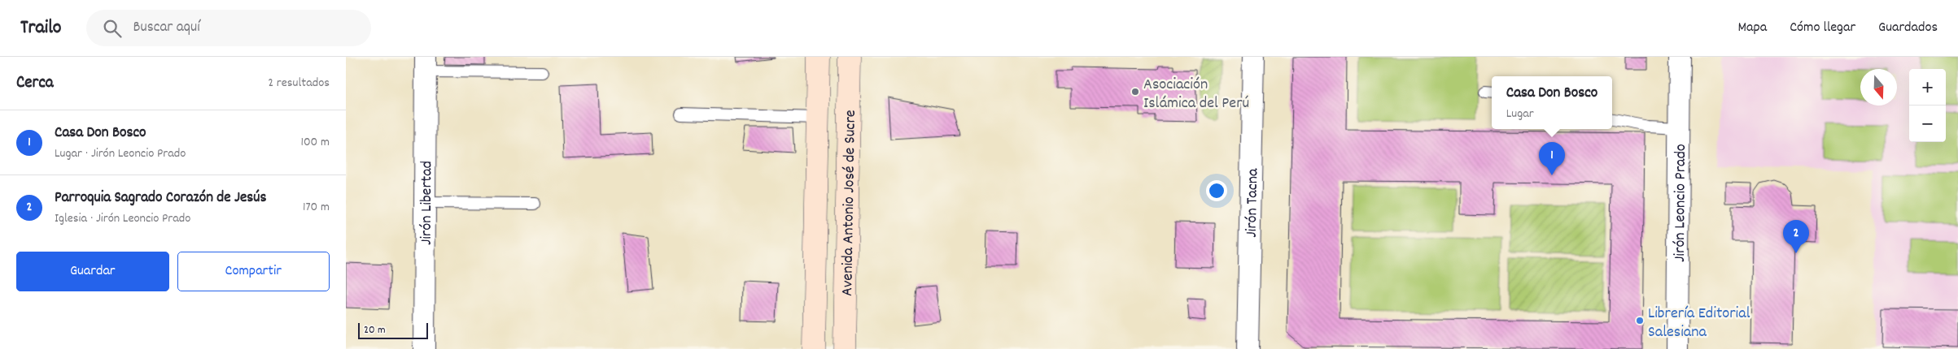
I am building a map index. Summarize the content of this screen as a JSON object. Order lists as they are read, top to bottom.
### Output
{
  "streets": {
    "main road": ["Avenida Antonio José de Sucre"],
    "street": ["Jirón Libertad", "Jirón Tacna", "Jirón Leoncio Prado"]
  },
  "places": ["Asociación Islámica del Perú", "Librería Editorial Salesiana"],
  "scale_bar": "20 m",
  "north": "bottom",
  "page": {
    "header": "Trailo",
    "search": "Buscar aquí",
    "nav": ["Mapa", "Cómo llegar", "Guardados"],
    "heading": ["Cerca", "2 resultados"],
    "map_buttons": ["+", "−"],
    "popup": ["Casa Don Bosco", "Lugar"],
    "list": [
      {
        "mark": "1",
        "name": "Casa Don Bosco",
        "note": "Lugar · Jirón Leoncio Prado",
        "value": "100 m"
      },
      {
        "mark": "2",
        "name": "Parroquia Sagrado Corazón de Jesús",
        "note": "Iglesia · Jirón Leoncio Prado",
        "value": "170 m"
      }
    ],
    "pins": ["1", "2"],
    "buttons": ["Guardar", "Compartir"],
    "scale": "20 m"
  }
}
